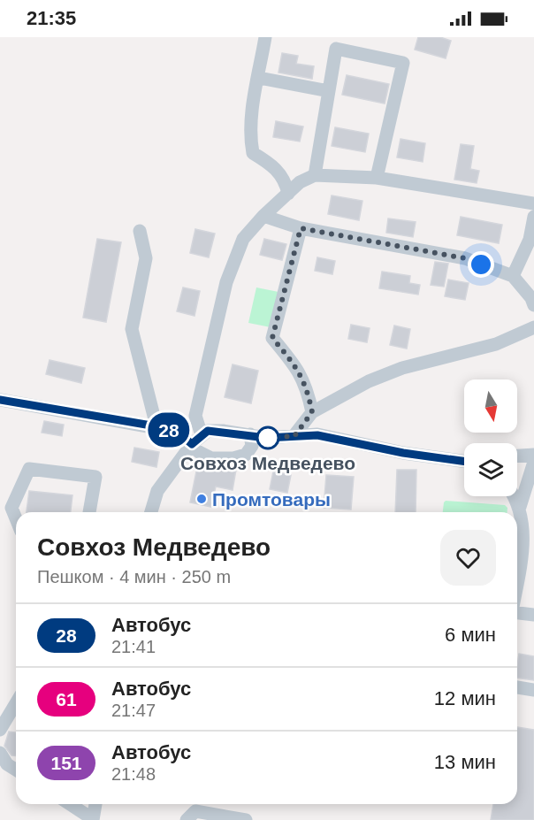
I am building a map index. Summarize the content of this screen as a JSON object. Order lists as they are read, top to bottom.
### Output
{
  "places": ["Совхоз Медведево", "Промтовары"],
  "lines": ["bus line 28"],
  "north": "bottom",
  "page": {
    "status": "21:35",
    "on_map": "28",
    "heading": ["Совхоз Медведево", "Пешком · 4 мин · 250 m"],
    "list": [
      {
        "mark": "28",
        "name": "Автобус",
        "note": "21:41",
        "value": "6 мин"
      },
      {
        "mark": "61",
        "name": "Автобус",
        "note": "21:47",
        "value": "12 мин"
      },
      {
        "mark": "151",
        "name": "Автобус",
        "note": "21:48",
        "value": "13 мин"
      }
    ]
  }
}
